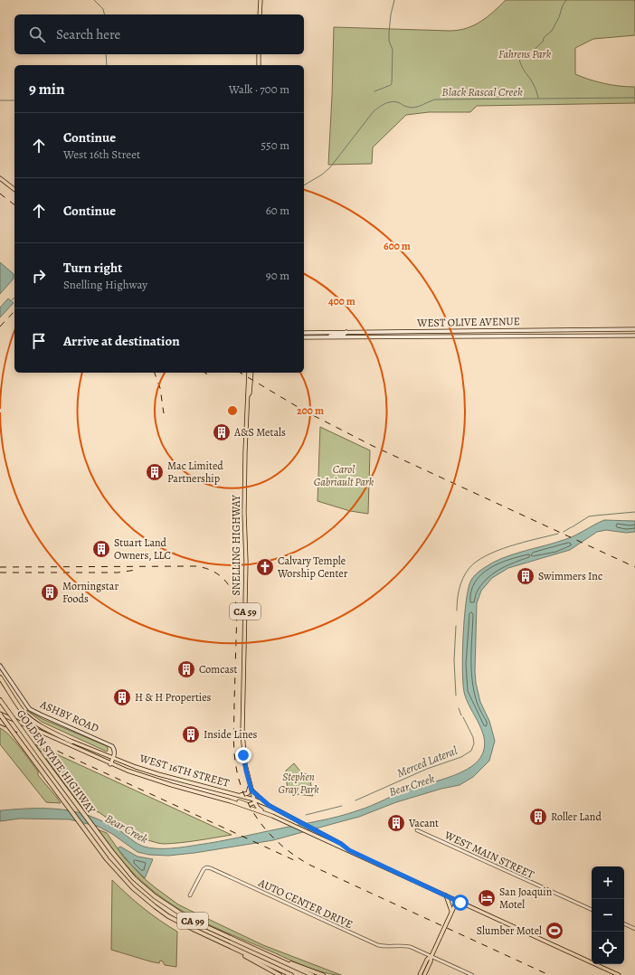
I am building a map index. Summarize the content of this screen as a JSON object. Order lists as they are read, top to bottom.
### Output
{
  "streets": {
    "highway": ["GOLDEN STATE HIGHWAY", "CA 99"],
    "main road": [
      "WEST OLIVE AVENUE",
      "SNELLING HIGHWAY",
      "CA 59",
      "ASHBY ROAD",
      "WEST 16TH STREET"
    ],
    "street": ["WEST MAIN STREET", "AUTO CENTER DRIVE"]
  },
  "crossings": [
    ["SNELLING HIGHWAY", "WEST 16TH STREET"],
    ["ASHBY ROAD", "WEST 16TH STREET"],
    ["GOLDEN STATE HIGHWAY", "WEST 16TH STREET"]
  ],
  "water": ["Black Rascal Creek", "Merced Lateral", "Bear Creek"],
  "parks": ["Fahrens Park", "Carol Gabriault Park", "Stephen Gray Park"],
  "places": {
    "building": [
      "A&S Metals",
      "Mac Limited Partnership",
      "Stuart Land Owners, LLC",
      "Swimmers Inc",
      "Morningstar Foods",
      "Comcast",
      "H & H Properties",
      "Inside Lines",
      "Roller Land",
      "Vacant"
    ],
    "church": ["Calvary Temple Worship Center"],
    "hotel": ["San Joaquin Motel"],
    "sports": ["Slumber Motel"]
  },
  "page": {
    "search": "Search here",
    "heading": ["9 min", "Walk · 700 m"],
    "list": [
      ["Continue", "West 16th Street", "550 m"],
      ["Continue", "60 m"],
      ["Turn right", "Snelling Highway", "90 m"],
      "Arrive at destination"
    ],
    "map_buttons": ["+", "−"]
  },
  "rings": ["600 m", "400 m", "200 m"]
}
